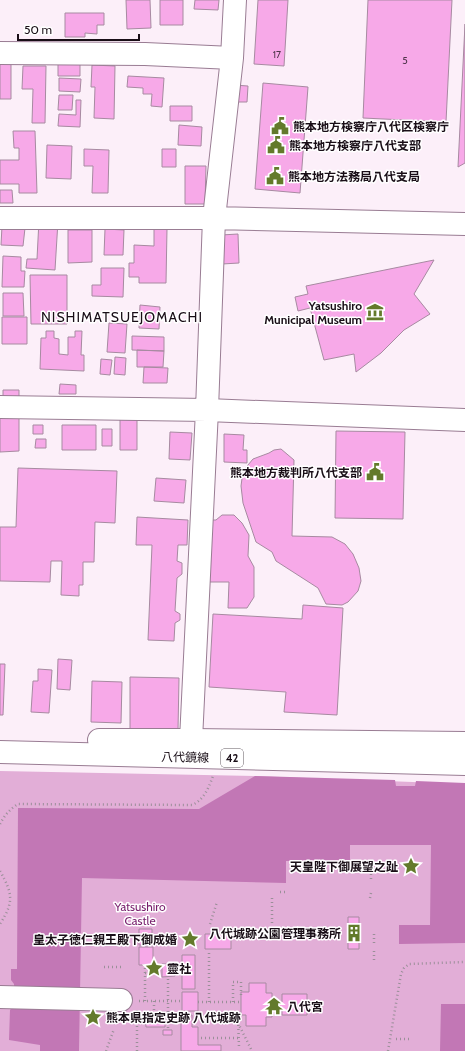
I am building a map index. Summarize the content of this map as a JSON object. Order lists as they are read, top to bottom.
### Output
{
  "streets": {
    "street": ["八代鏡線", "42"]
  },
  "districts": ["NISHIMATSUEJOMACHI"],
  "parks": ["Yatsushiro Castle"],
  "places": {
    "public building": [
      "熊本地方検察庁八代区検察庁",
      "熊本地方検察庁八代支部",
      "熊本地方法務局八代支局",
      "熊本地方裁判所八代支部"
    ],
    "museum": ["Yatsushiro Municipal Museum"],
    "place": [
      "天皇陛下御展望之趾",
      "皇太子徳仁親王殿下御成婚",
      "靈社",
      "熊本県指定史跡 八代城跡"
    ],
    "building": ["八代城跡公園管理事務所"],
    "temple": ["八代宮"]
  },
  "house_numbers": ["17", "5"],
  "scale_bar": "50 m"
}
